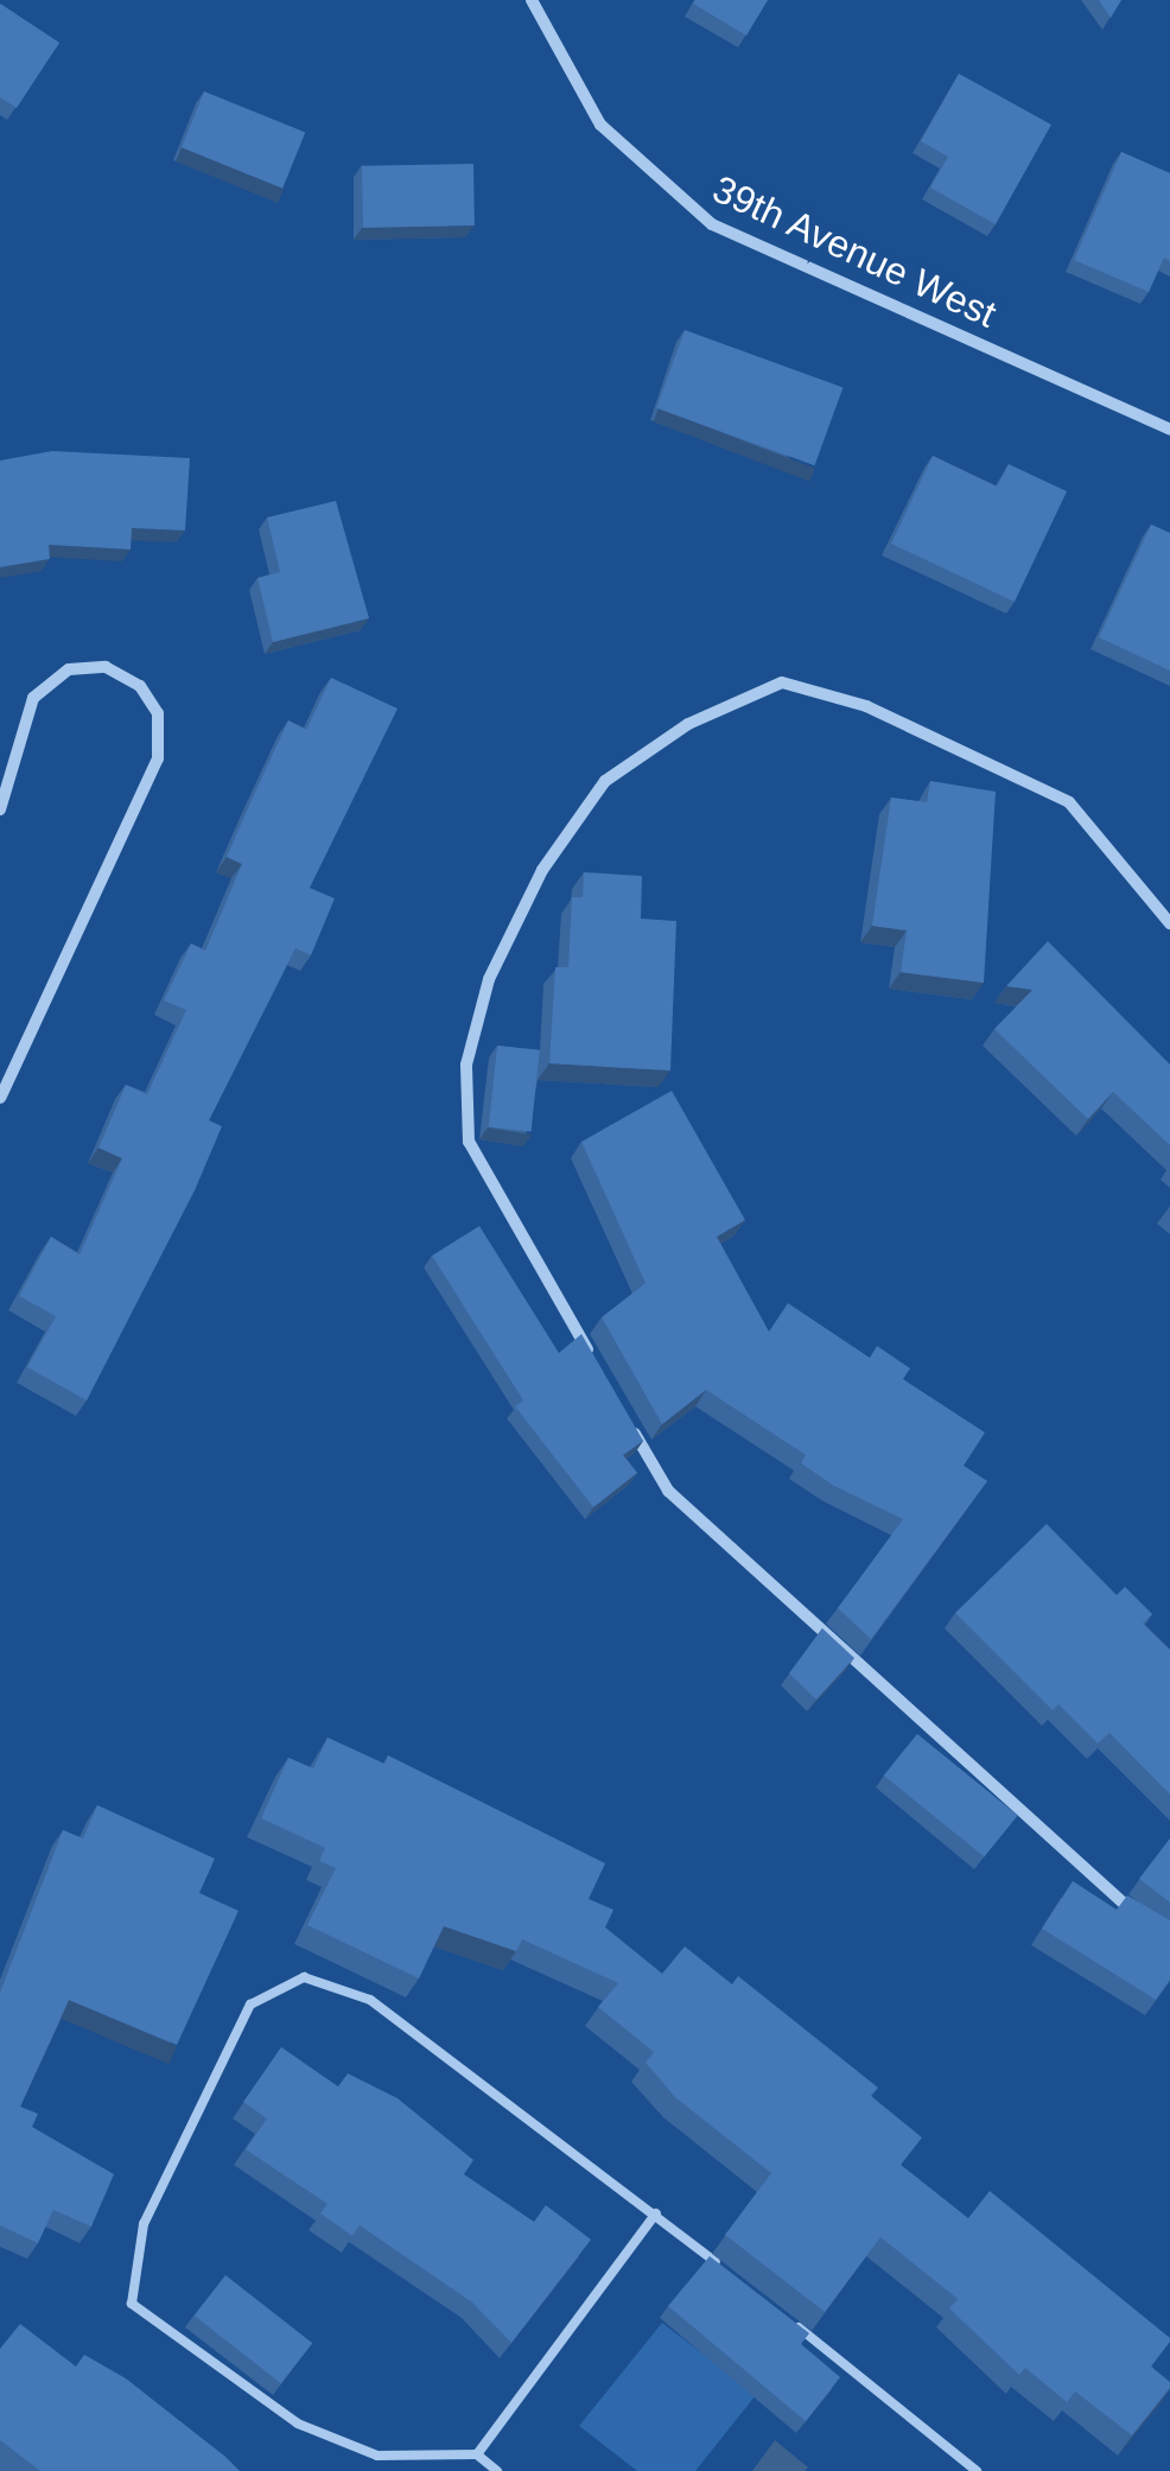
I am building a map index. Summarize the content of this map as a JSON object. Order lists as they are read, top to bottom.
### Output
{
  "streets": {
    "street": ["39th Avenue West"]
  }
}
